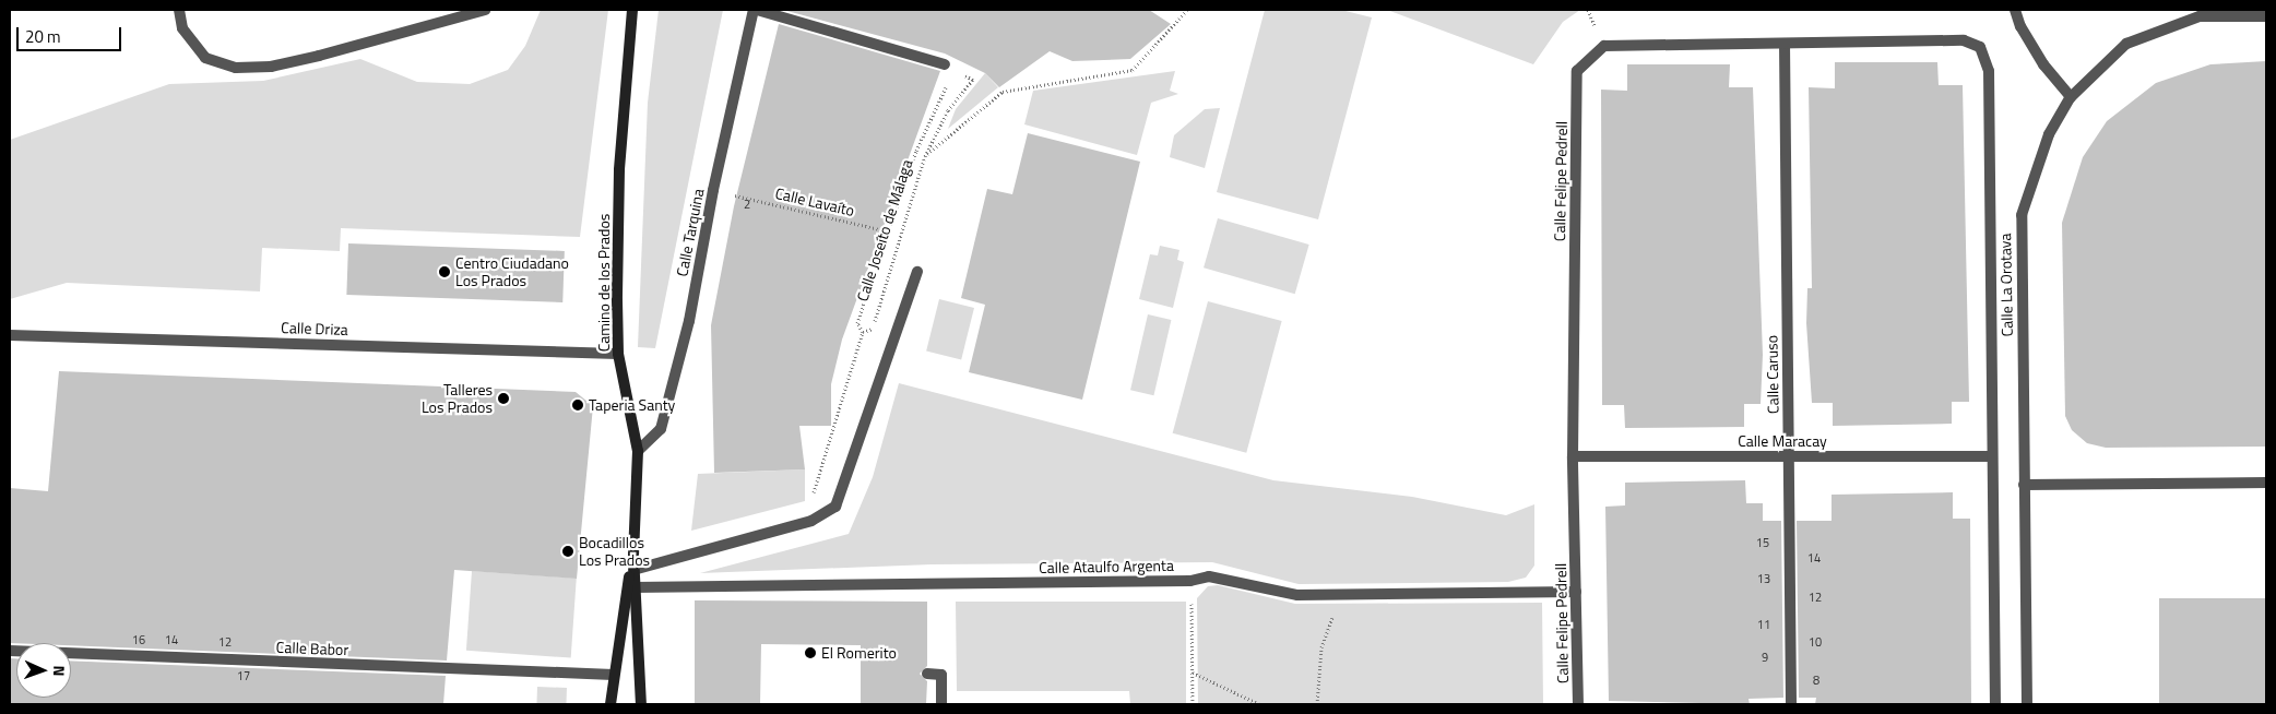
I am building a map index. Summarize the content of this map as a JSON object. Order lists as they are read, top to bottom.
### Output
{
  "streets": {
    "main road": ["Camino de los Prados"],
    "street": [
      "Calle Felipe Pedrell",
      "Calle Tarquina",
      "Calle La Orotava",
      "Calle Driza",
      "Calle Caruso",
      "Calle Maracay",
      "Calle Ataulfo Argenta",
      "Calle Babor"
    ],
    "path": ["Calle Lavaíto", "Calle Joseíto de Málaga"]
  },
  "crossings": [
    ["Calle Felipe Pedrell", "Calle Caruso"],
    ["Calle Felipe Pedrell", "Calle Maracay"],
    ["Calle Felipe Pedrell", "Calle Ataulfo Argenta"],
    ["Calle Lavaíto", "Calle Joseíto de Málaga"],
    ["Calle Tarquina", "Camino de los Prados"],
    ["Camino de los Prados", "Calle Driza"],
    ["Camino de los Prados", "Calle Ataulfo Argenta"],
    ["Camino de los Prados", "Calle Babor"],
    ["Calle Caruso", "Calle Maracay"]
  ],
  "places": [
    "Centro Ciudadano Los Prados",
    "Talleres Los Prados",
    "Taperia Santy",
    "Bocadillos Los Prados",
    "El Romerito"
  ],
  "house_numbers": [
    "2",
    "15",
    "14",
    "13",
    "12",
    "11",
    "16",
    "14",
    "12",
    "10",
    "9",
    "17",
    "8"
  ],
  "scale_bar": "20 m",
  "north": "right"
}
